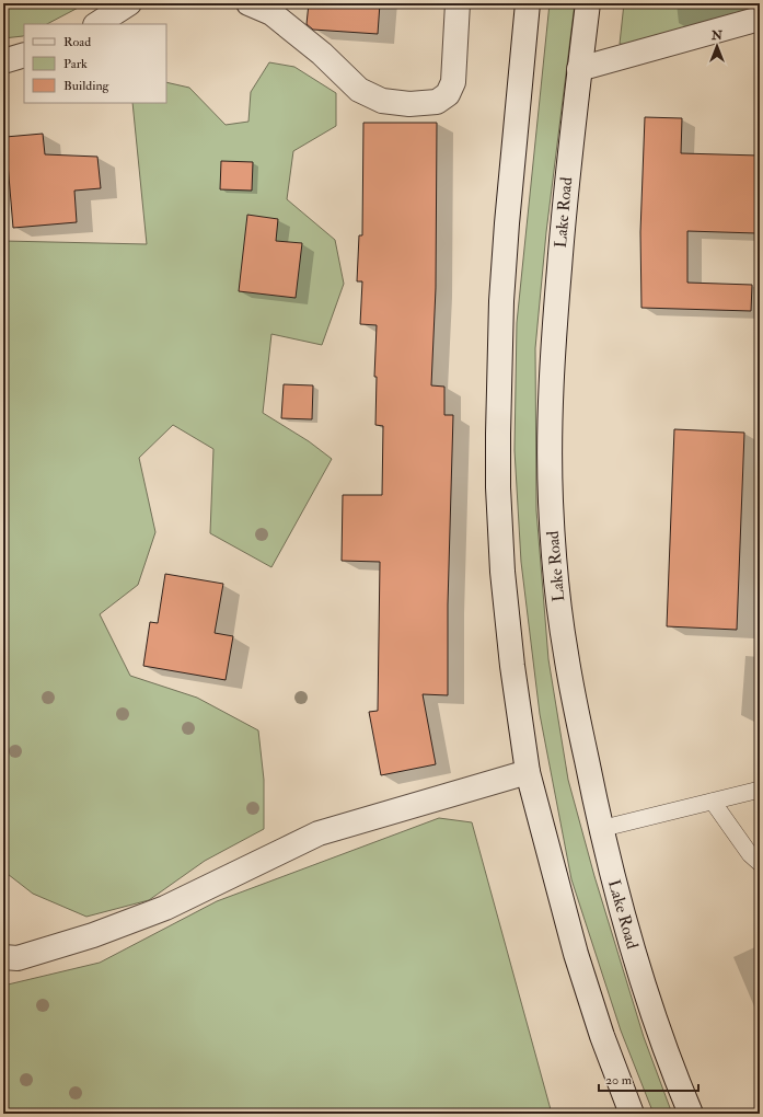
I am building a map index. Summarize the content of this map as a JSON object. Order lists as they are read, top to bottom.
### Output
{
  "streets": {
    "main road": ["Lake Road"]
  },
  "legend": ["Road", "Park", "Building"],
  "scale_bar": "20 m",
  "north": "top"
}
